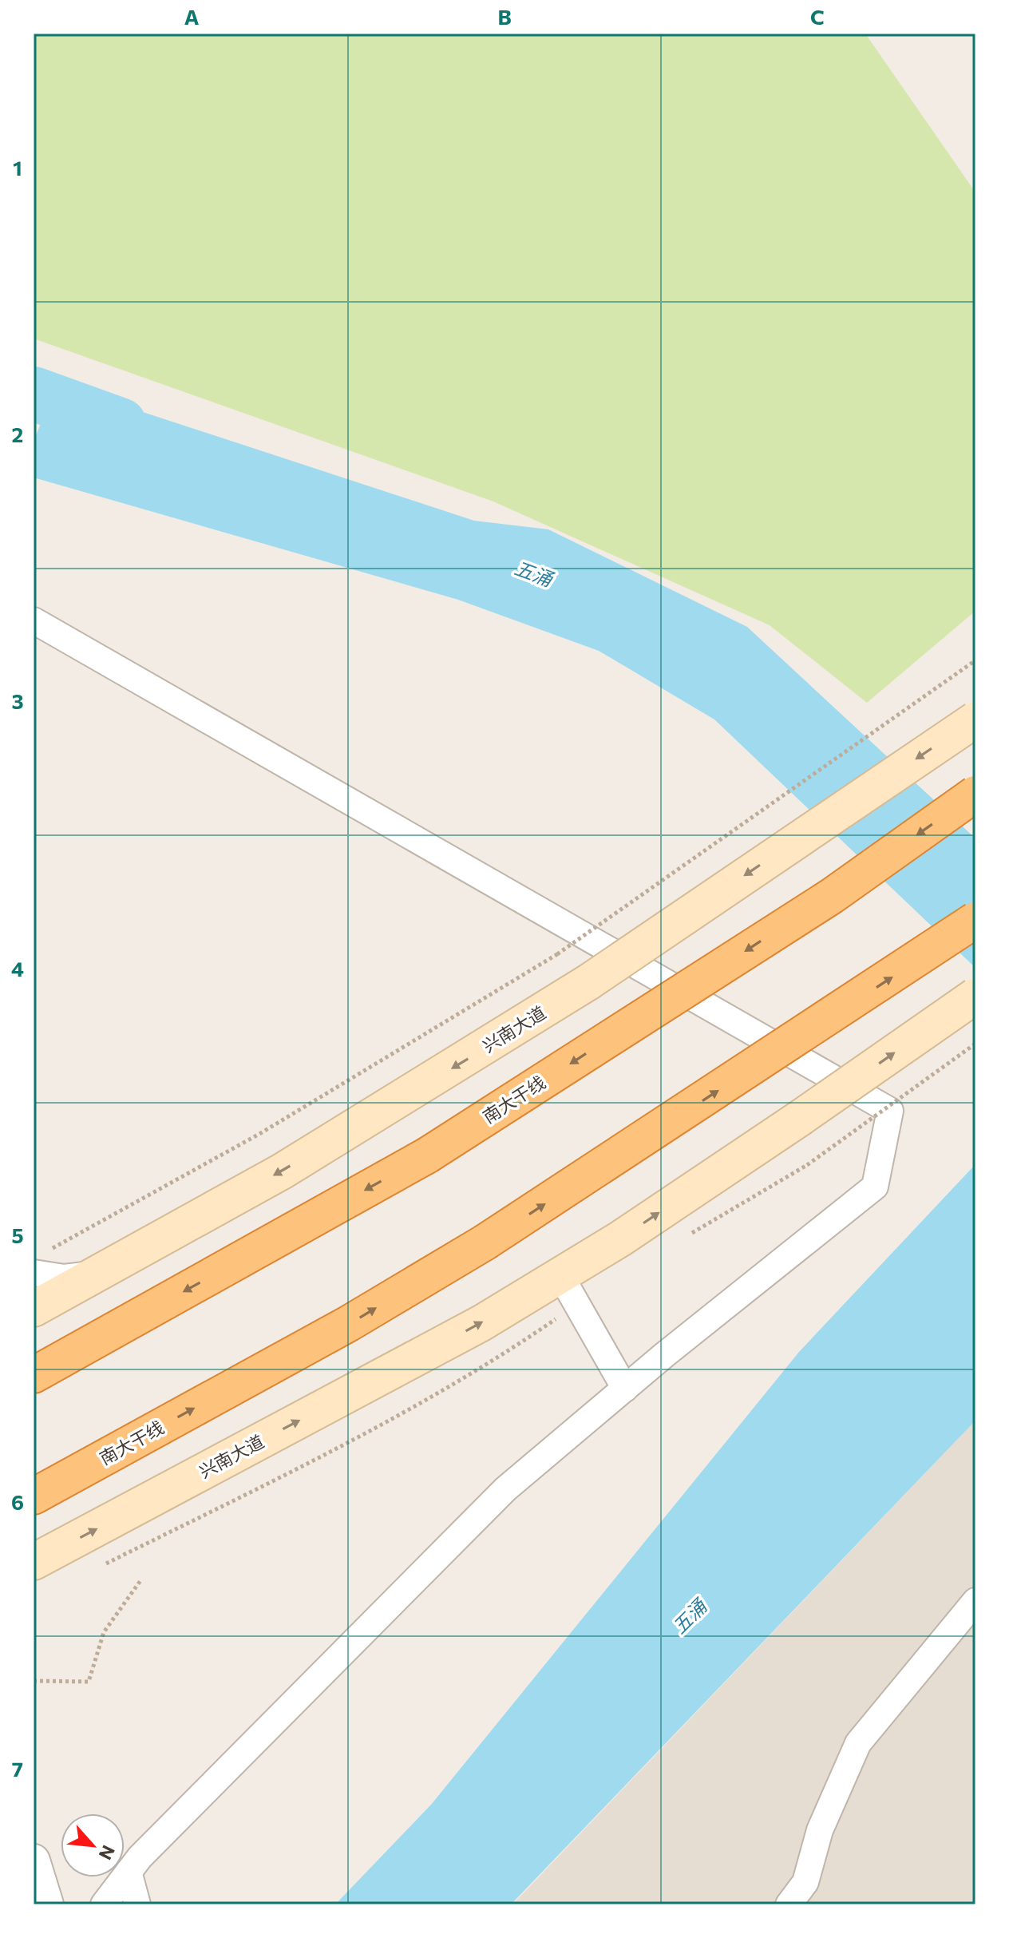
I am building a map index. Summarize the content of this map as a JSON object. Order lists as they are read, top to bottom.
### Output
{
  "streets": {
    "highway": ["南大干线"],
    "main road": ["兴南大道"]
  },
  "water": ["五涌"],
  "north": "bottom right",
  "grid": {
    "columns": ["A", "B", "C"],
    "rows": [
      "1",
      "2",
      "3",
      "4",
      "5",
      "6",
      "7"
    ]
  }
}
